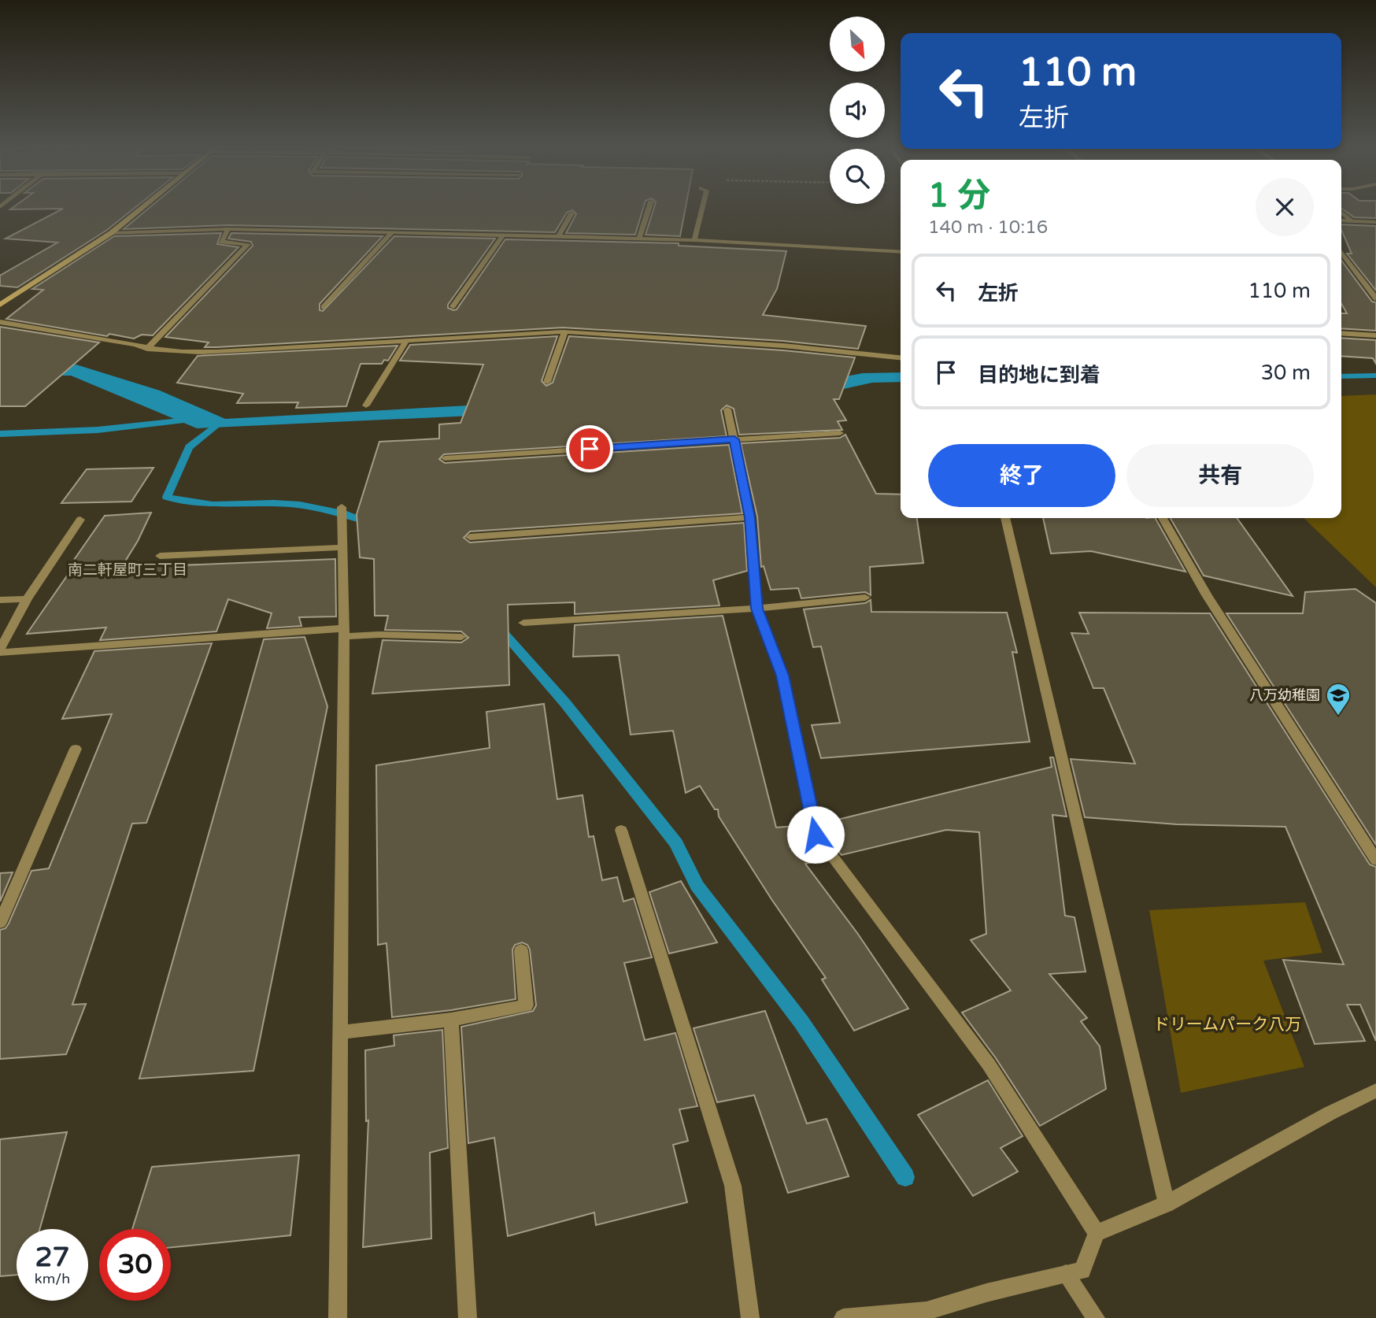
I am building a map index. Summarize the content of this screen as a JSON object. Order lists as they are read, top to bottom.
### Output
{
  "districts": ["南二軒屋町三丁目"],
  "parks": ["ドリームパーク八万"],
  "places": {
    "school or university": ["八万幼稚園"]
  },
  "north": "bottom right",
  "page": {
    "turn": ["110 m", "左折"],
    "heading": ["1 分", "140 m · 10:16"],
    "list": [
      {
        "name": "左折",
        "value": "110 m"
      },
      {
        "name": "目的地に到着",
        "value": "30 m"
      }
    ],
    "buttons": ["終了", "共有"],
    "speed": "27 km/h",
    "limit": "30"
  }
}
